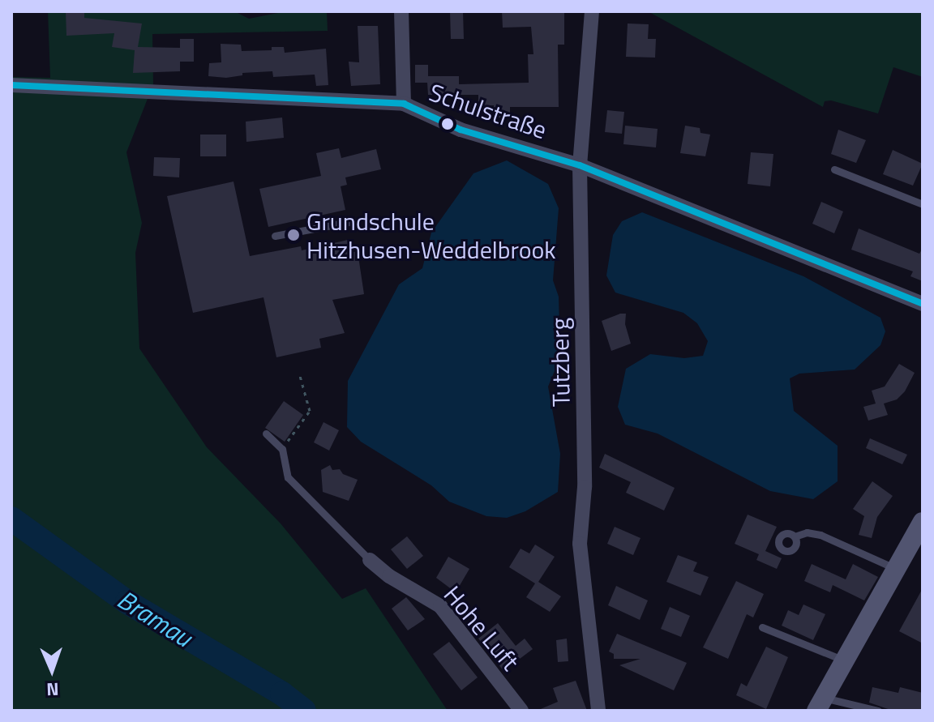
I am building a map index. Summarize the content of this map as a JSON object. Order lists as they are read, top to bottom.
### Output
{
  "streets": {
    "street": ["Schulstraße", "Tutzberg", "Hohe Luft"]
  },
  "crossings": [
    ["Schulstraße", "Tutzberg"]
  ],
  "water": ["Bramau"],
  "places": ["Grundschule Hitzhusen-Weddelbrook"],
  "north": "bottom"
}
